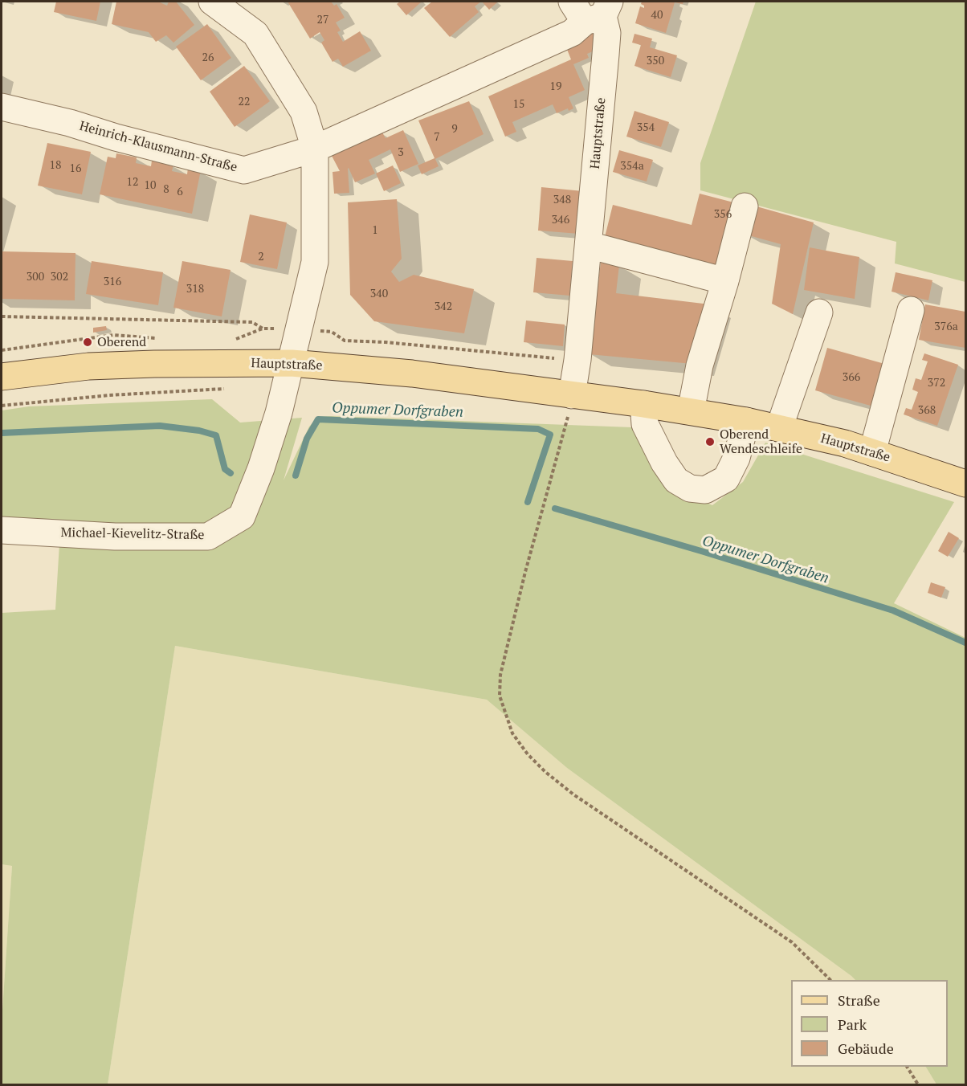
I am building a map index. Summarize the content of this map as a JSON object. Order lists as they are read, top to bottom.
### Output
{
  "streets": {
    "main road": ["Hauptstraße"],
    "street": ["Heinrich-Klausmann-Straße", "Michael-Kievelitz-Straße"]
  },
  "crossings": [
    ["Hauptstraße", "Heinrich-Klausmann-Straße"],
    ["Hauptstraße", "Michael-Kievelitz-Straße"]
  ],
  "water": ["Oppumer Dorfgraben"],
  "places": ["Oberend", "Oberend Wendeschleife"],
  "house_numbers": [
    "40",
    "27",
    "26",
    "350",
    "19",
    "22",
    "15",
    "354",
    "9",
    "7",
    "3",
    "18",
    "354a",
    "16",
    "12",
    "10",
    "8",
    "6",
    "348",
    "356",
    "346",
    "1",
    "2",
    "300",
    "302",
    "316",
    "318",
    "340",
    "342",
    "376a",
    "366",
    "372",
    "368"
  ],
  "legend": ["Straße", "Park", "Gebäude"]
}
